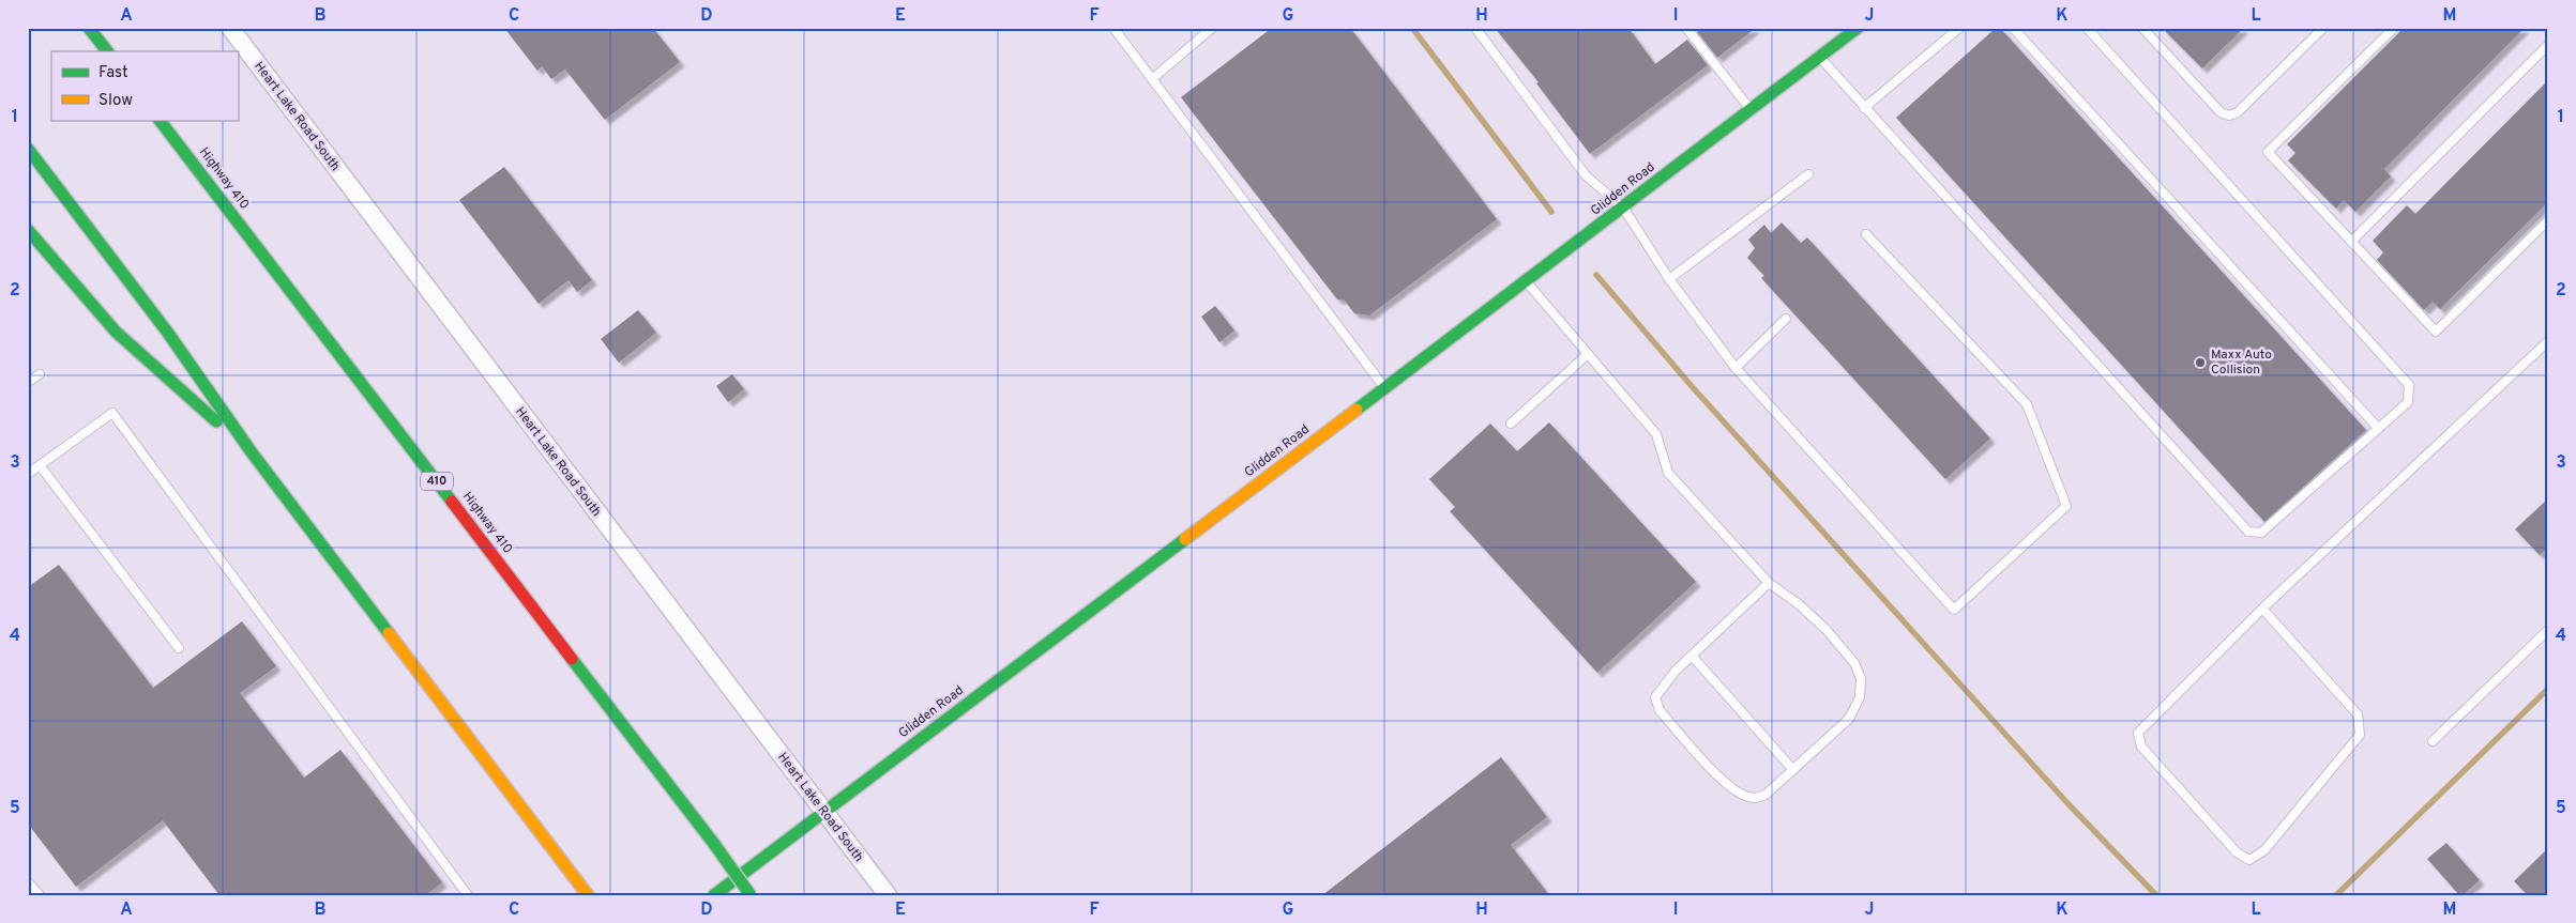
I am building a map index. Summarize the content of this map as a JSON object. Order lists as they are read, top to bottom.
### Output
{
  "streets": {
    "main road": ["Highway 410", "Glidden Road", "410"],
    "street": ["Heart Lake Road South"]
  },
  "crossings": [
    ["Heart Lake Road South", "Glidden Road"]
  ],
  "places": ["Maxx Auto Collision"],
  "legend": ["Fast", "Slow"],
  "grid": {
    "columns": [
      "A",
      "B",
      "C",
      "D",
      "E",
      "F",
      "G",
      "H",
      "I",
      "J",
      "K",
      "L",
      "M"
    ],
    "rows": [
      "1",
      "2",
      "3",
      "4",
      "5"
    ]
  }
}
